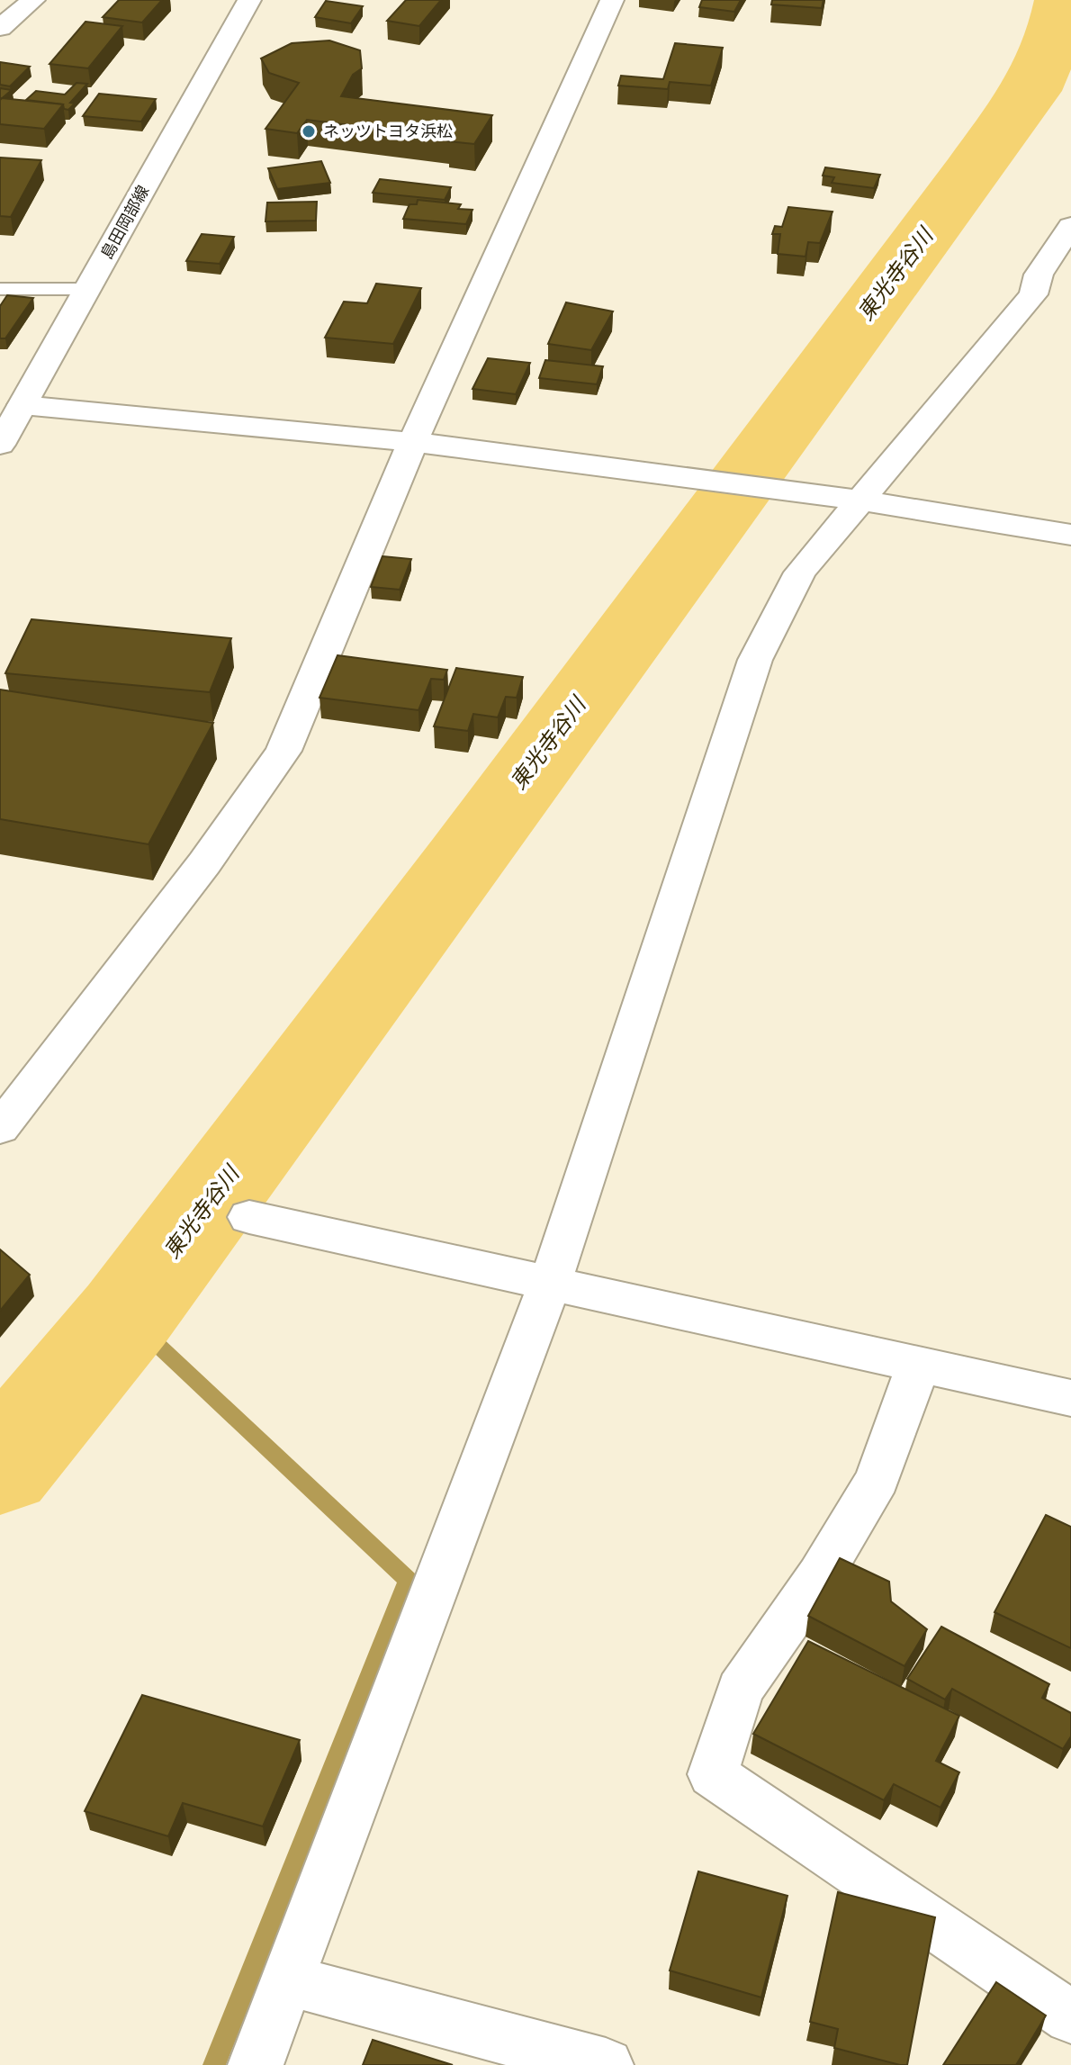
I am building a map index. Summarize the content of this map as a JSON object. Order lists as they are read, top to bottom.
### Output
{
  "streets": {
    "street": ["島田岡部線"]
  },
  "water": ["東光寺谷川"],
  "places": ["ネッツトヨタ浜松"]
}
